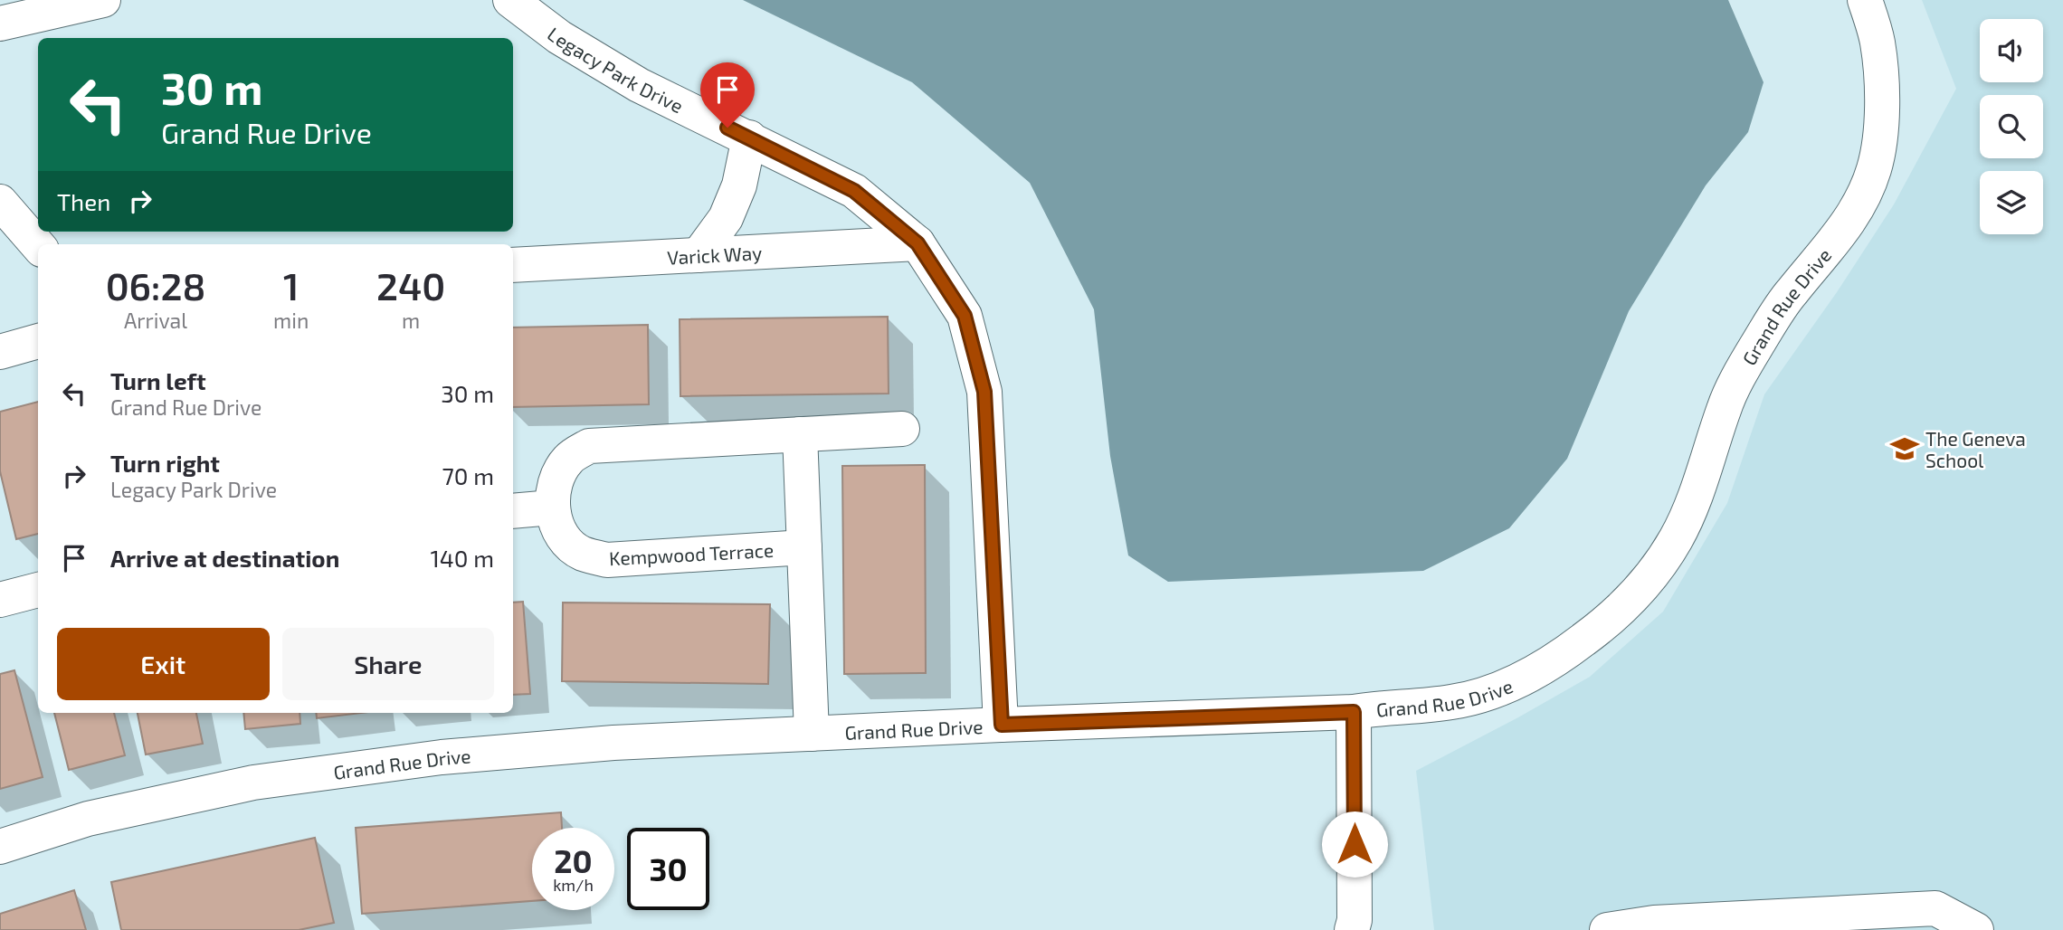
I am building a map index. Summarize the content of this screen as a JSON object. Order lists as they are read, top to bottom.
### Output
{
  "streets": {
    "street": [
      "Legacy Park Drive",
      "Varick Way",
      "Grand Rue Drive",
      "Kempwood Terrace"
    ]
  },
  "crossings": [
    ["Legacy Park Drive", "Varick Way"],
    ["Legacy Park Drive", "Grand Rue Drive"]
  ],
  "places": {
    "school or university": ["The Geneva School"]
  },
  "page": {
    "turn": ["30 m", "Grand Rue Drive"],
    "then": "Then",
    "eta": [
      "06:28",
      "Arrival",
      "1",
      "min",
      "240",
      "m"
    ],
    "list": [
      {
        "name": "Turn left",
        "note": "Grand Rue Drive",
        "value": "30 m"
      },
      {
        "name": "Turn right",
        "note": "Legacy Park Drive",
        "value": "70 m"
      },
      {
        "name": "Arrive at destination",
        "value": "140 m"
      }
    ],
    "buttons": ["Exit", "Share"],
    "speed": "20 km/h",
    "limit": "30"
  }
}
